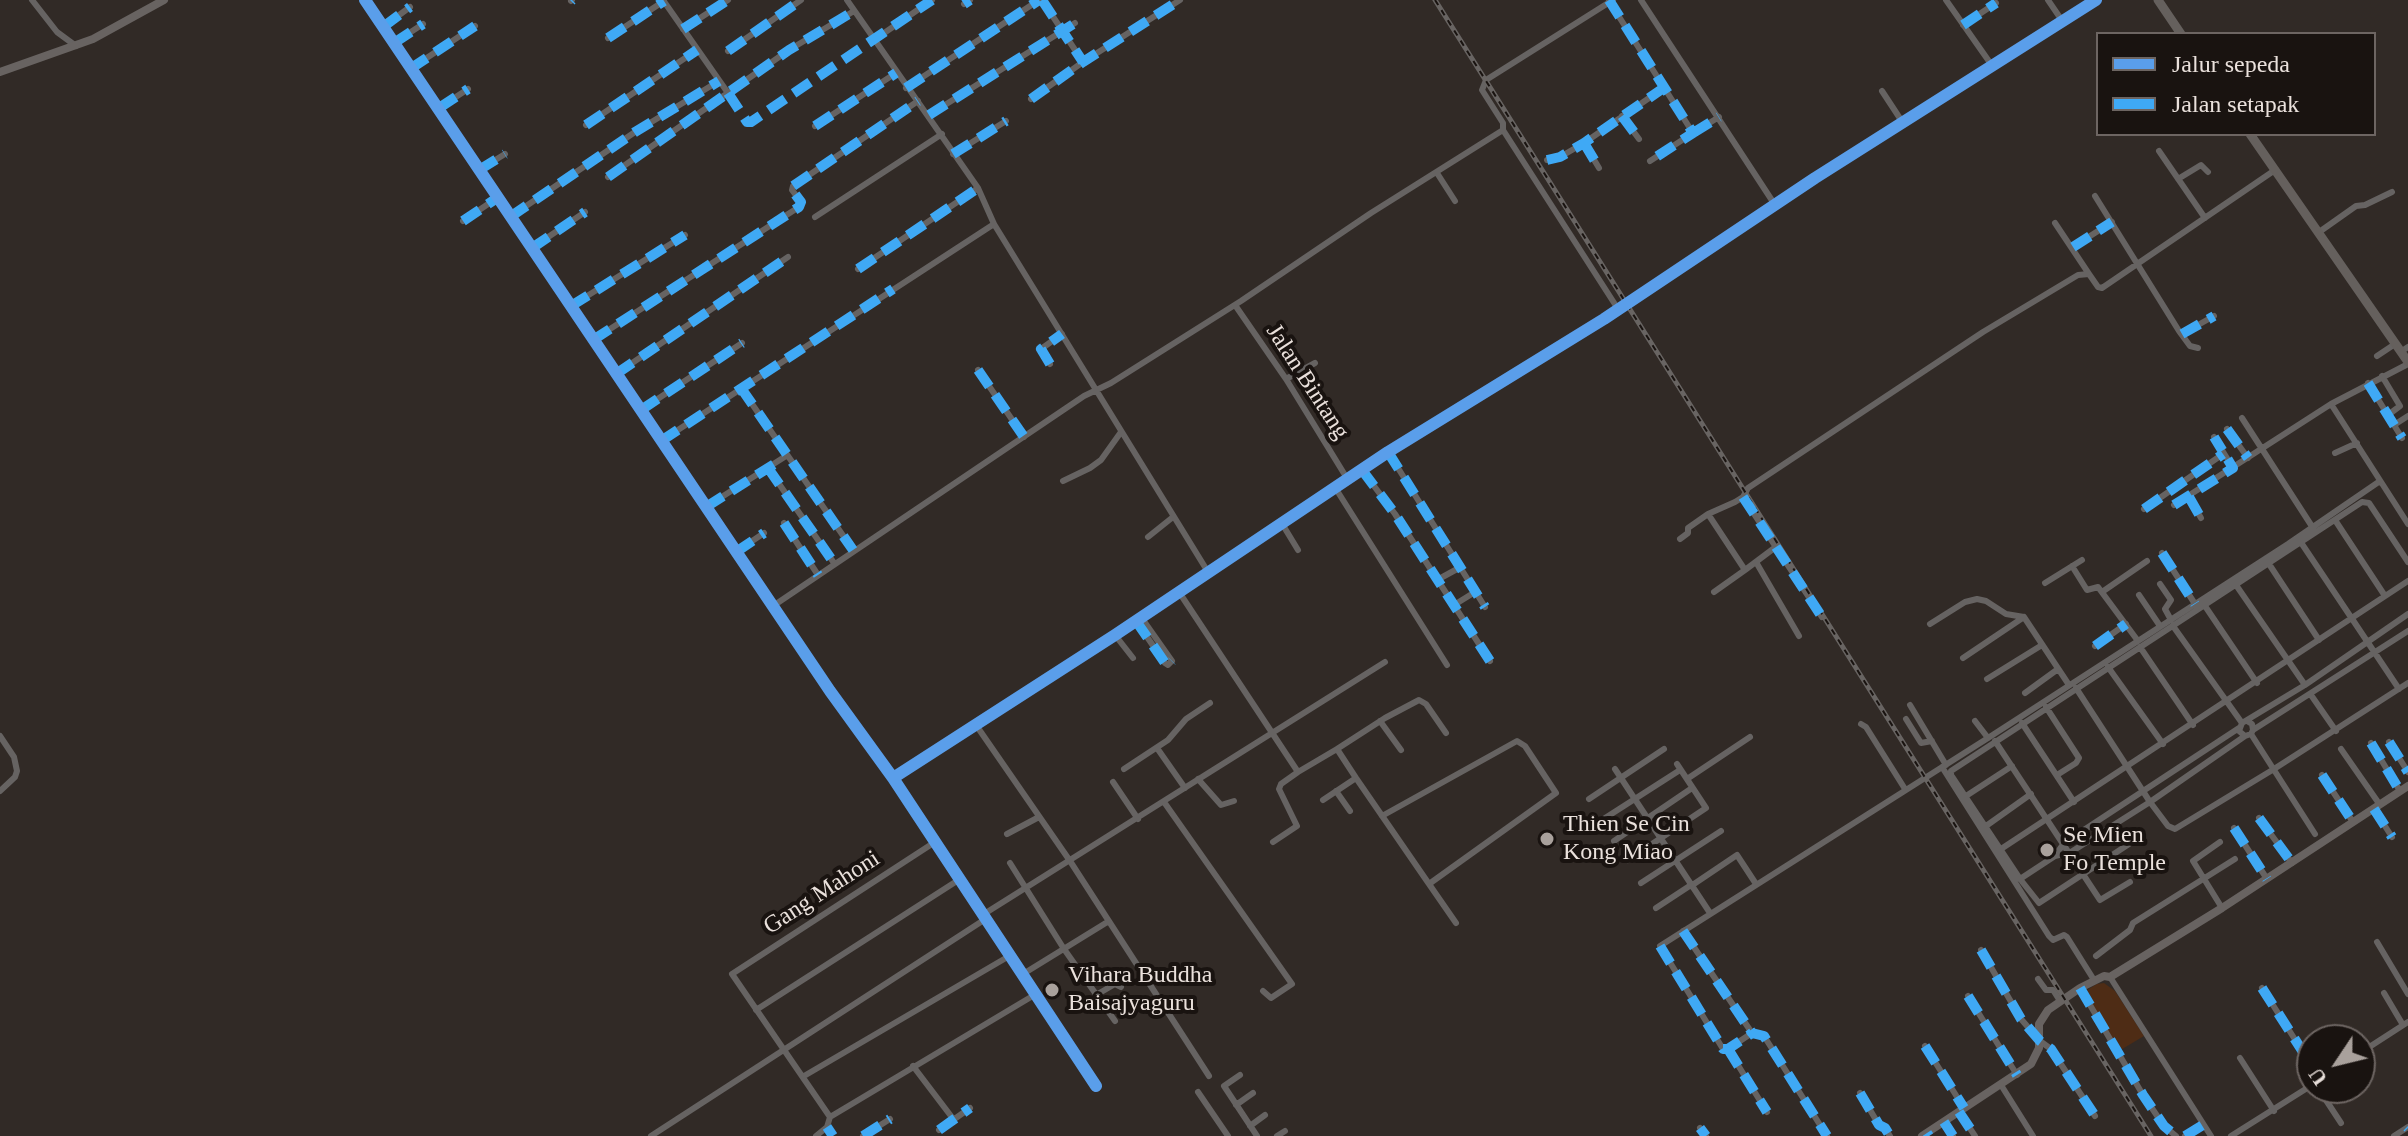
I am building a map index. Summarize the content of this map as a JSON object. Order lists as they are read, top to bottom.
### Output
{
  "streets": {
    "street": ["Jalan Bintang", "Gang Mahoni"]
  },
  "places": ["Thien Se Cin Kong Miao", "Se Mien Fo Temple", "Vihara Buddha Baisajyaguru"],
  "legend": ["Jalur sepeda", "Jalan setapak"],
  "north": "bottom left"
}
